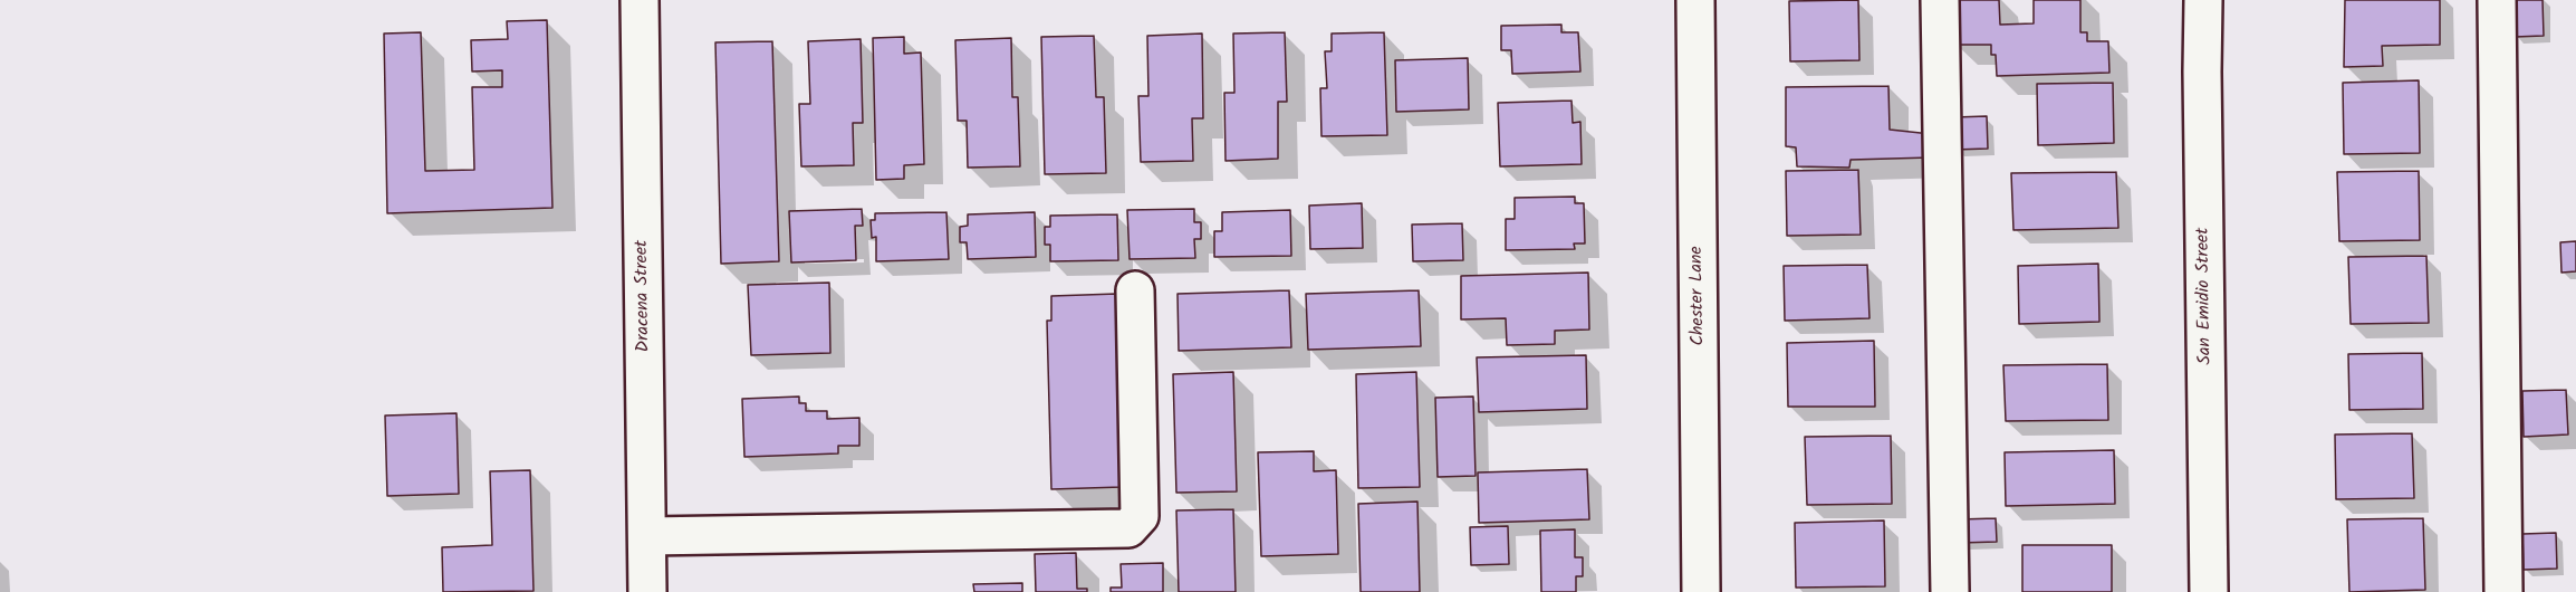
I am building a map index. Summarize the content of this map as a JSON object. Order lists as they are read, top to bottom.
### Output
{
  "streets": {
    "street": ["Dracena Street", "Chester Lane", "San Emidio Street"]
  }
}
